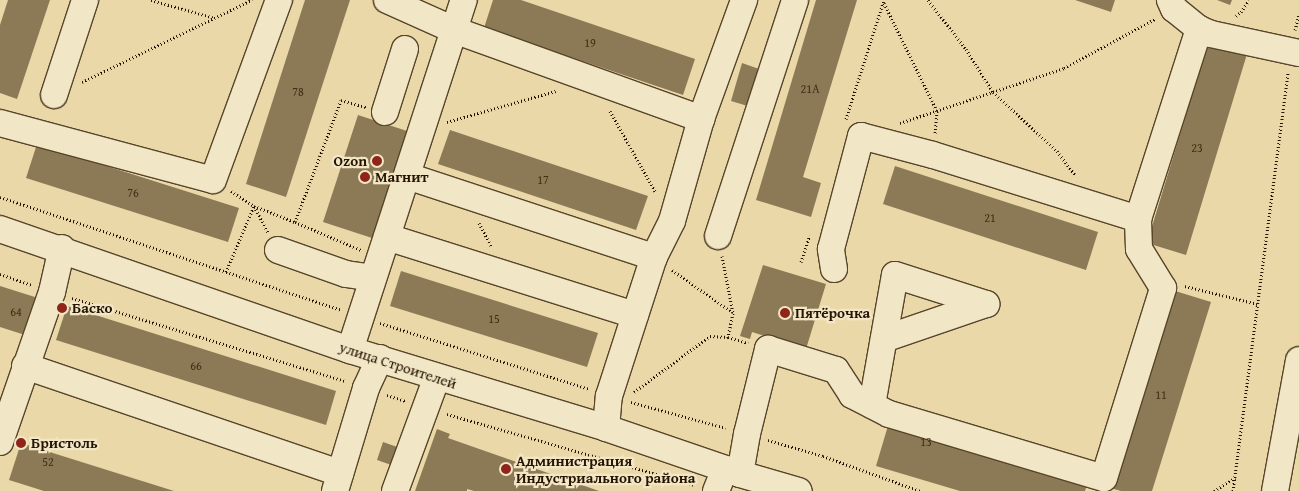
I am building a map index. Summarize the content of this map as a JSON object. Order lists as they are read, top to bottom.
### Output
{
  "streets": {
    "street": ["улица Строителей"]
  },
  "places": [
    "Ozon",
    "Магнит",
    "Баско",
    "Пятёрочка",
    "Бристоль",
    "Администрация Индустриального района"
  ],
  "house_numbers": [
    "19",
    "21А",
    "78",
    "23",
    "17",
    "76",
    "21",
    "64",
    "15",
    "66",
    "11",
    "13",
    "52"
  ]
}
